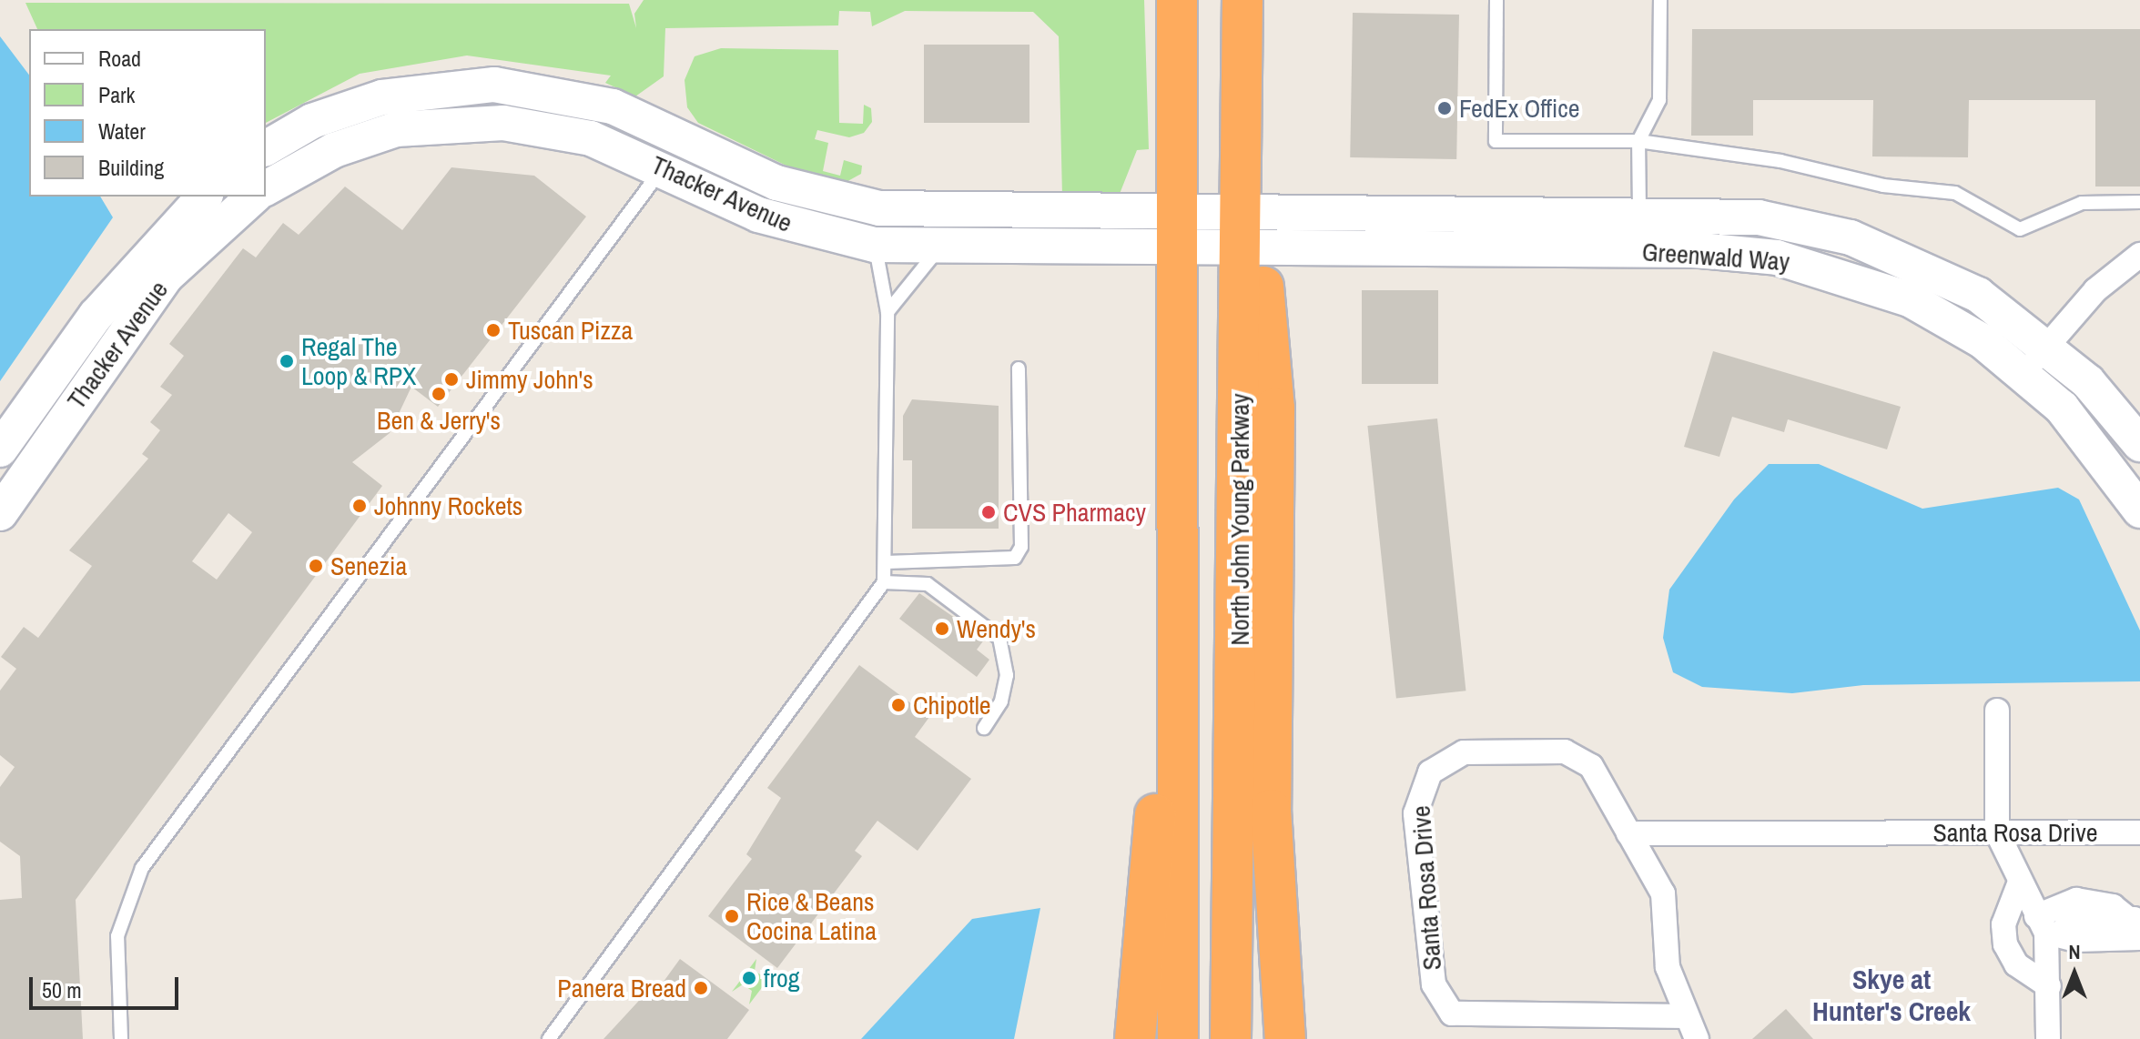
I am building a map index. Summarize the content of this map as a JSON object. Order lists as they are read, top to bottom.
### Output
{
  "streets": {
    "highway": ["North John Young Parkway"],
    "street": ["Thacker Avenue", "Greenwald Way", "Santa Rosa Drive"]
  },
  "crossings": [
    ["Thacker Avenue", "Greenwald Way"],
    ["Thacker Avenue", "North John Young Parkway"],
    ["Greenwald Way", "North John Young Parkway"]
  ],
  "districts": ["Skye at Hunter's Creek"],
  "places": [
    "FedEx Office",
    "Tuscan Pizza",
    "Regal The Loop & RPX",
    "Jimmy John's",
    "Ben & Jerry's",
    "Johnny Rockets",
    "CVS Pharmacy",
    "Senezia",
    "Wendy's",
    "Chipotle",
    "Rice & Beans Cocina Latina",
    "frog",
    "Panera Bread"
  ],
  "legend": [
    "Road",
    "Park",
    "Water",
    "Building"
  ],
  "scale_bar": "50 m",
  "north": "top"
}
